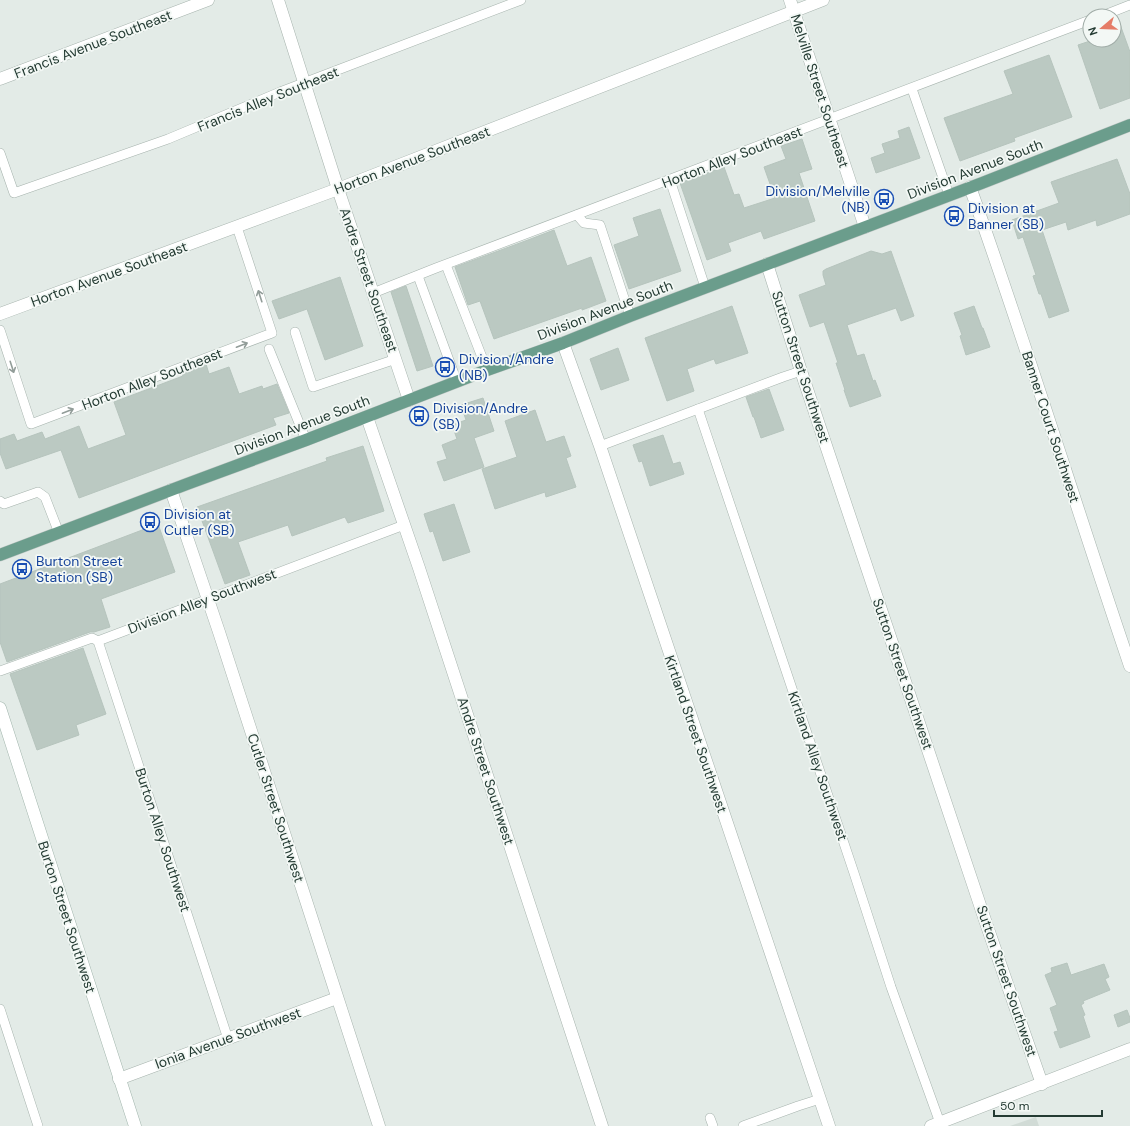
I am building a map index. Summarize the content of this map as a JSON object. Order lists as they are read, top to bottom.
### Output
{
  "streets": {
    "main road": ["Division Avenue South"],
    "street": [
      "Francis Avenue Southeast",
      "Melville Street Southeast",
      "Horton Avenue Southeast",
      "Andre Street Southeast",
      "Sutton Street Southwest",
      "Banner Court Southwest",
      "Kirtland Street Southwest",
      "Andre Street Southwest",
      "Cutler Street Southwest",
      "Burton Street Southwest",
      "Ionia Avenue Southwest"
    ],
    "lane": [
      "Francis Alley Southeast",
      "Horton Alley Southeast",
      "Division Alley Southwest",
      "Kirtland Alley Southwest",
      "Burton Alley Southwest"
    ]
  },
  "crossings": [
    ["Melville Street Southeast", "Horton Alley Southeast"],
    ["Melville Street Southeast", "Horton Avenue Southeast"],
    ["Melville Street Southeast", "Division Avenue South"],
    ["Francis Alley Southeast", "Andre Street Southeast"],
    ["Horton Alley Southeast", "Horton Avenue Southeast"],
    ["Horton Alley Southeast", "Andre Street Southeast"],
    ["Horton Avenue Southeast", "Andre Street Southeast"],
    ["Division Avenue South", "Andre Street Southeast"],
    ["Division Avenue South", "Sutton Street Southwest"],
    ["Division Avenue South", "Banner Court Southwest"],
    ["Division Avenue South", "Kirtland Street Southwest"],
    ["Division Avenue South", "Andre Street Southwest"],
    ["Division Avenue South", "Cutler Street Southwest"],
    ["Division Alley Southwest", "Andre Street Southwest"],
    ["Division Alley Southwest", "Cutler Street Southwest"],
    ["Division Alley Southwest", "Burton Alley Southwest"],
    ["Cutler Street Southwest", "Ionia Avenue Southwest"],
    ["Burton Alley Southwest", "Ionia Avenue Southwest"],
    ["Burton Street Southwest", "Ionia Avenue Southwest"]
  ],
  "places": {
    "bus stop": [
      "Division/Melville (NB)",
      "Division at Banner (SB)",
      "Division/Andre (NB)",
      "Division/Andre (SB)",
      "Division at Cutler (SB)",
      "Burton Street Station (SB)"
    ]
  },
  "scale_bar": "50 m",
  "north": "left"
}
